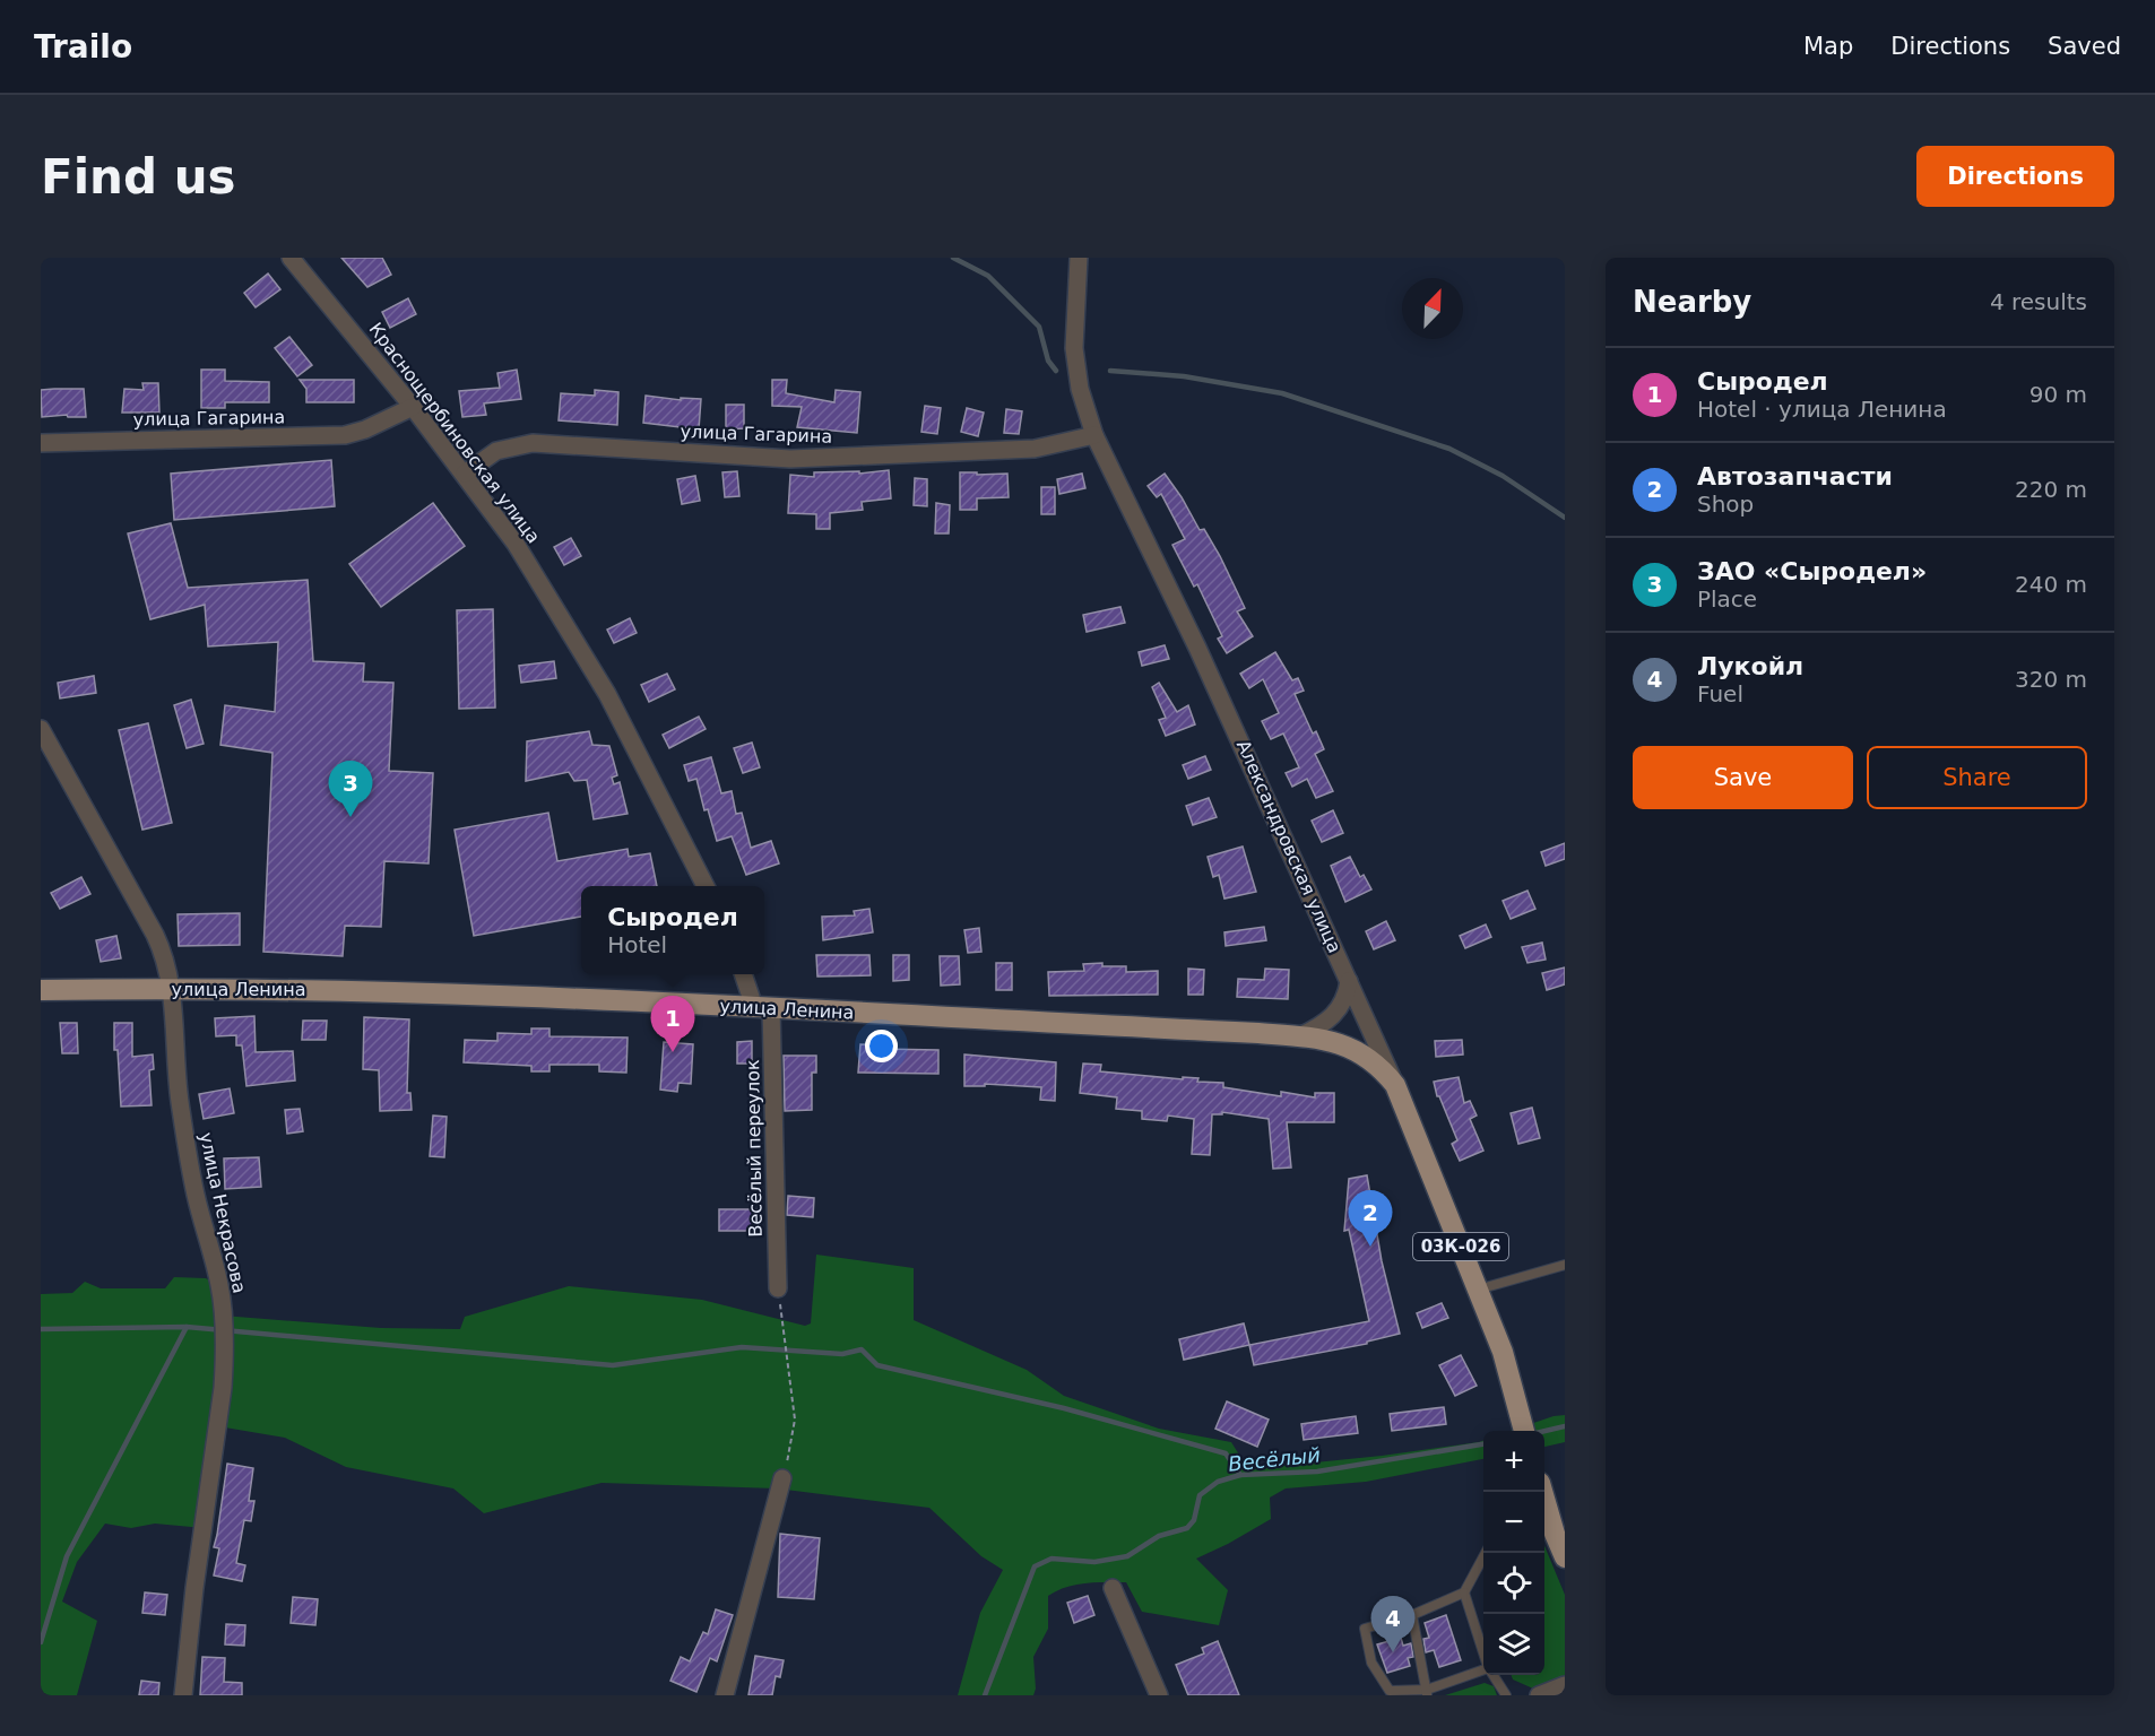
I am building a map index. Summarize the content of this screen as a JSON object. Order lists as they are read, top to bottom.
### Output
{
  "streets": {
    "main road": ["Александровская улица", "улица Ленина", "03К-026"],
    "street": [
      "улица Гагарина",
      "Краснощербиновская улица",
      "Весёлый переулок",
      "улица Некрасова"
    ]
  },
  "crossings": [
    ["улица Гагарина", "Краснощербиновская улица"],
    ["улица Гагарина", "Александровская улица"],
    ["Александровская улица", "улица Ленина"],
    ["улица Ленина", "Весёлый переулок"],
    ["улица Ленина", "улица Некрасова"]
  ],
  "water": ["Весёлый"],
  "north": "top right",
  "page": {
    "header": "Trailo",
    "nav": ["Map", "Directions", "Saved"],
    "buttons": [
      "Directions",
      ["Save", "Share"]
    ],
    "title": "Find us",
    "heading": ["Nearby", "4 results"],
    "list": [
      {
        "mark": "1",
        "name": "Сыродел",
        "note": "Hotel · улица Ленина",
        "value": "90 m"
      },
      {
        "mark": "2",
        "name": "Автозапчасти",
        "note": "Shop",
        "value": "220 m"
      },
      {
        "mark": "3",
        "name": "ЗАО «Сыродел»",
        "note": "Place",
        "value": "240 m"
      },
      {
        "mark": "4",
        "name": "Лукойл",
        "note": "Fuel",
        "value": "320 m"
      }
    ],
    "pins": [
      "3",
      "1",
      "2",
      "4"
    ],
    "popup": ["Сыродел", "Hotel"],
    "map_buttons": ["+", "−"]
  }
}
